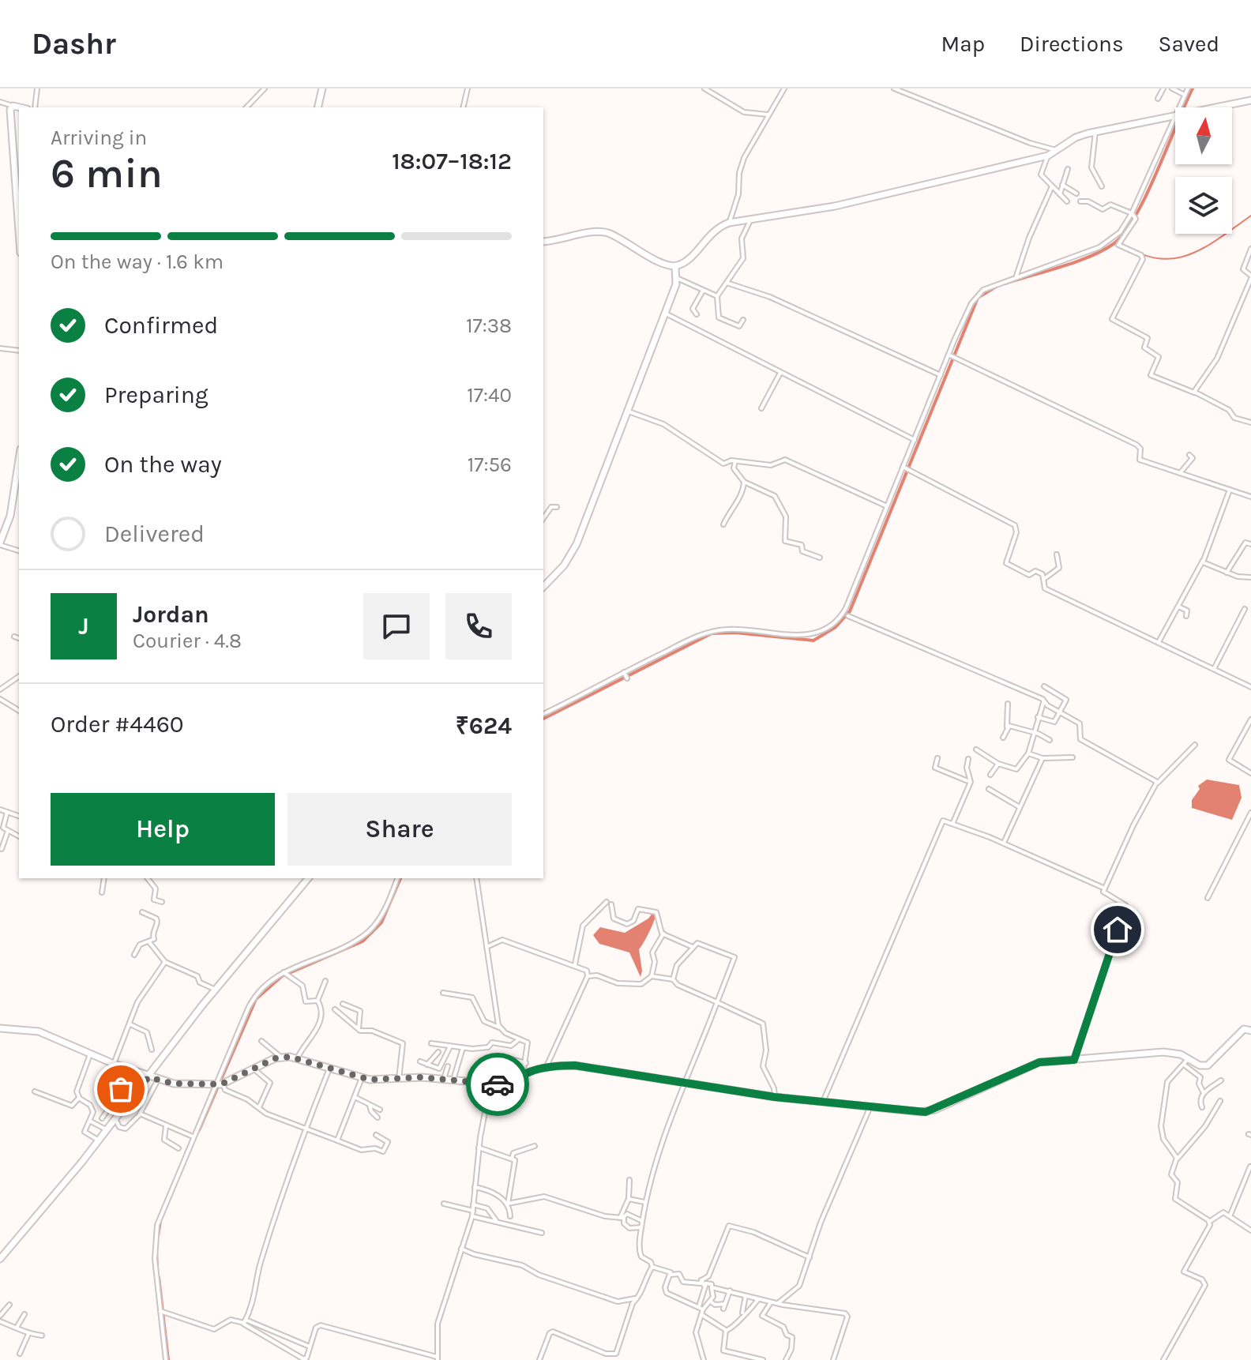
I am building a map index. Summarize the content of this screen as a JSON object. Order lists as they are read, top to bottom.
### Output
{
  "north": "top",
  "page": {
    "header": "Dashr",
    "nav": ["Map", "Directions", "Saved"],
    "heading": ["6 min", "Arriving in", "18:07–18:12"],
    "panel": [
      "Jordan",
      "Courier · 4.8",
      "Order #4460",
      "₹624"
    ],
    "bar": "On the way · 1.6 km",
    "list": [
      ["Confirmed", "17:38"],
      ["Preparing", "17:40"],
      ["On the way", "17:56"],
      "Delivered"
    ],
    "round": "J",
    "buttons": ["Help", "Share"]
  }
}
